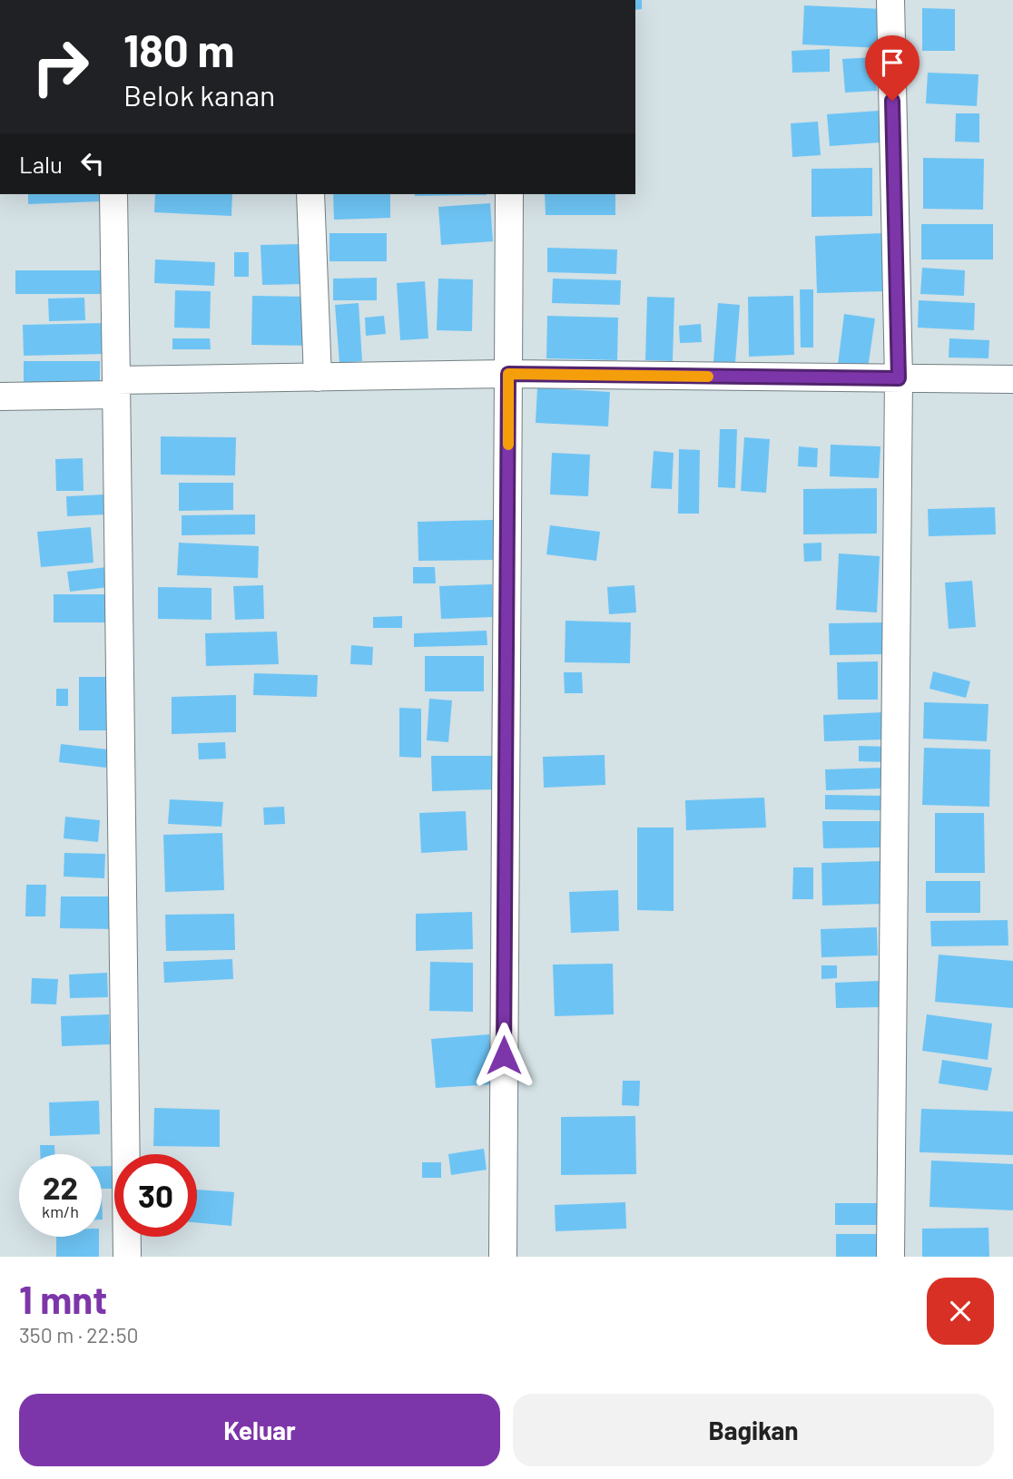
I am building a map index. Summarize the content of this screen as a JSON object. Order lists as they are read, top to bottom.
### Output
{
  "page": {
    "turn": ["180 m", "Belok kanan"],
    "then": "Lalu",
    "speed": "22 km/h",
    "limit": "30",
    "heading": ["1 mnt", "350 m · 22:50"],
    "buttons": ["Keluar", "Bagikan"]
  }
}
